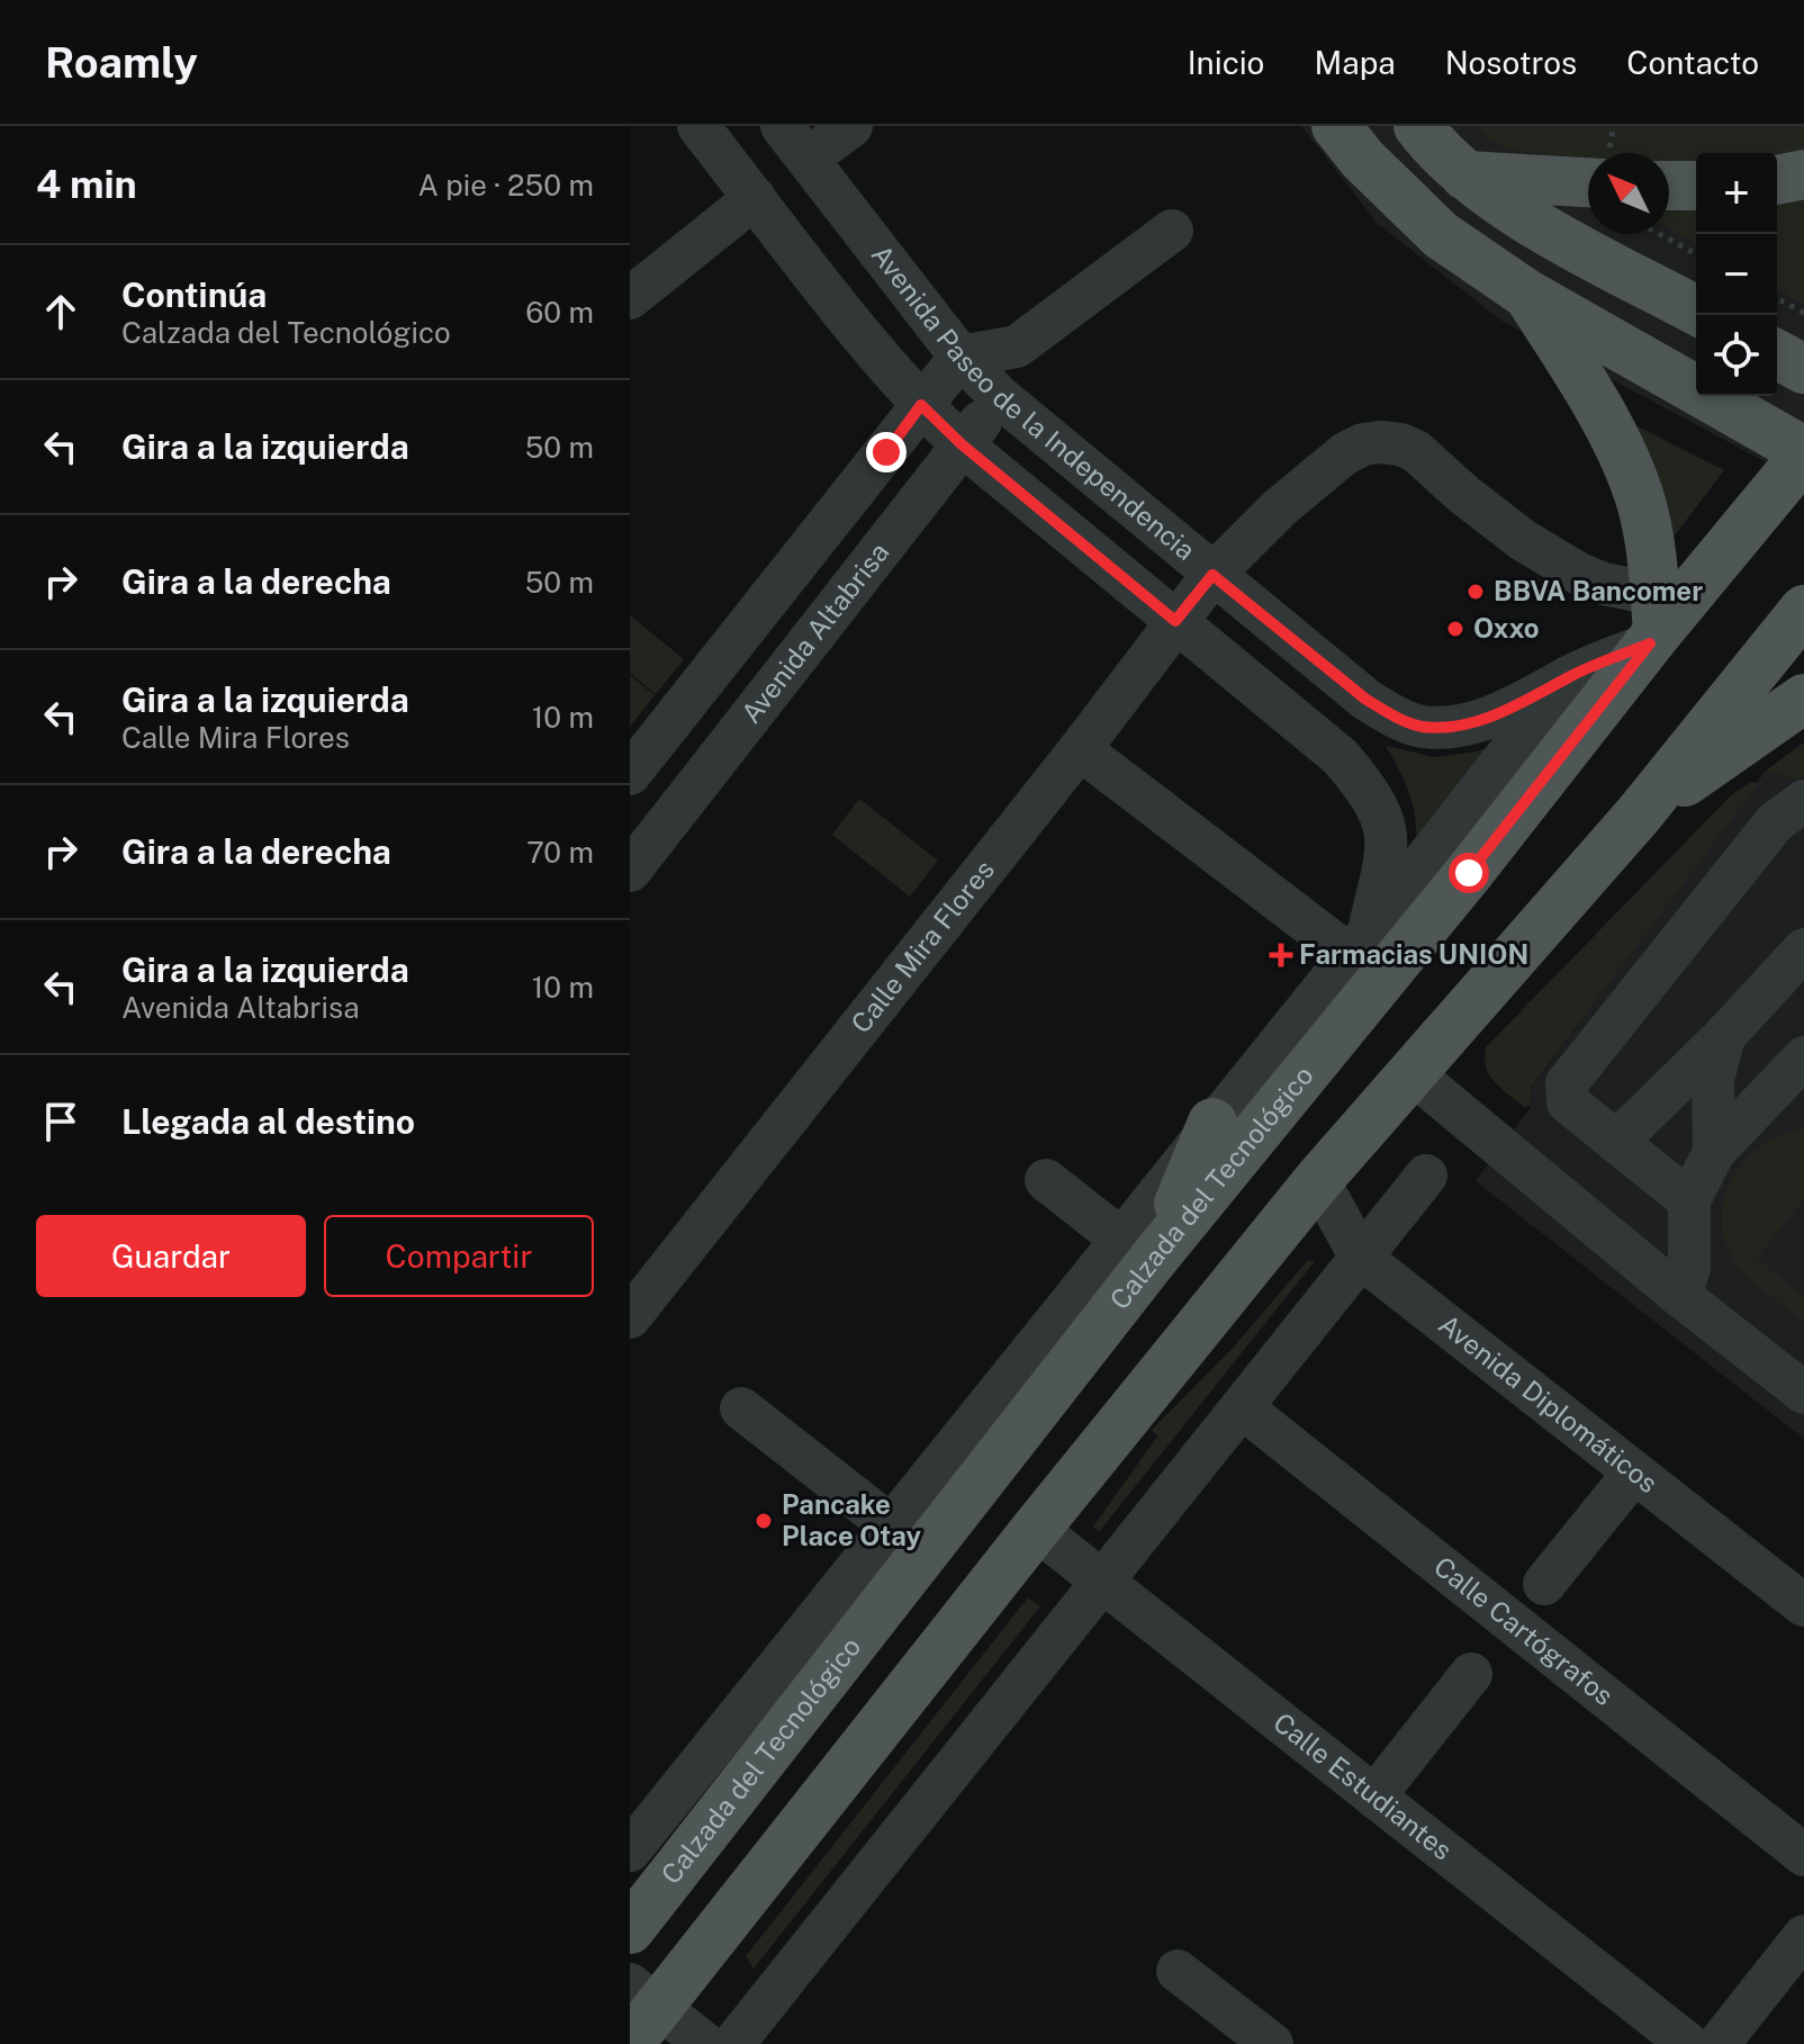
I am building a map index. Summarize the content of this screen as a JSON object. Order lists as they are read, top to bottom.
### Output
{
  "streets": {
    "main road": ["Calzada del Tecnológico"],
    "street": [
      "Avenida Paseo de la Independencia",
      "Avenida Altabrisa",
      "Calle Mira Flores",
      "Avenida Diplomáticos",
      "Calle Cartógrafos",
      "Calle Estudiantes"
    ]
  },
  "crossings": [
    ["Avenida Paseo de la Independencia", "Avenida Altabrisa"],
    ["Avenida Paseo de la Independencia", "Calle Mira Flores"],
    ["Avenida Paseo de la Independencia", "Calzada del Tecnológico"],
    ["Calle Mira Flores", "Calzada del Tecnológico"]
  ],
  "places": {
    "other": ["BBVA Bancomer", "Oxxo", "Pancake Place Otay"],
    "health": ["Farmacias UNION"]
  },
  "north": "top left",
  "page": {
    "header": "Roamly",
    "nav": [
      "Inicio",
      "Mapa",
      "Nosotros",
      "Contacto"
    ],
    "heading": ["4 min", "A pie · 250 m"],
    "map_buttons": ["+", "−"],
    "list": [
      ["Continúa", "Calzada del Tecnológico", "60 m"],
      ["Gira a la izquierda", "50 m"],
      ["Gira a la derecha", "50 m"],
      ["Gira a la izquierda", "Calle Mira Flores", "10 m"],
      ["Gira a la derecha", "70 m"],
      ["Gira a la izquierda", "Avenida Altabrisa", "10 m"],
      "Llegada al destino"
    ],
    "buttons": ["Guardar", "Compartir"]
  }
}
